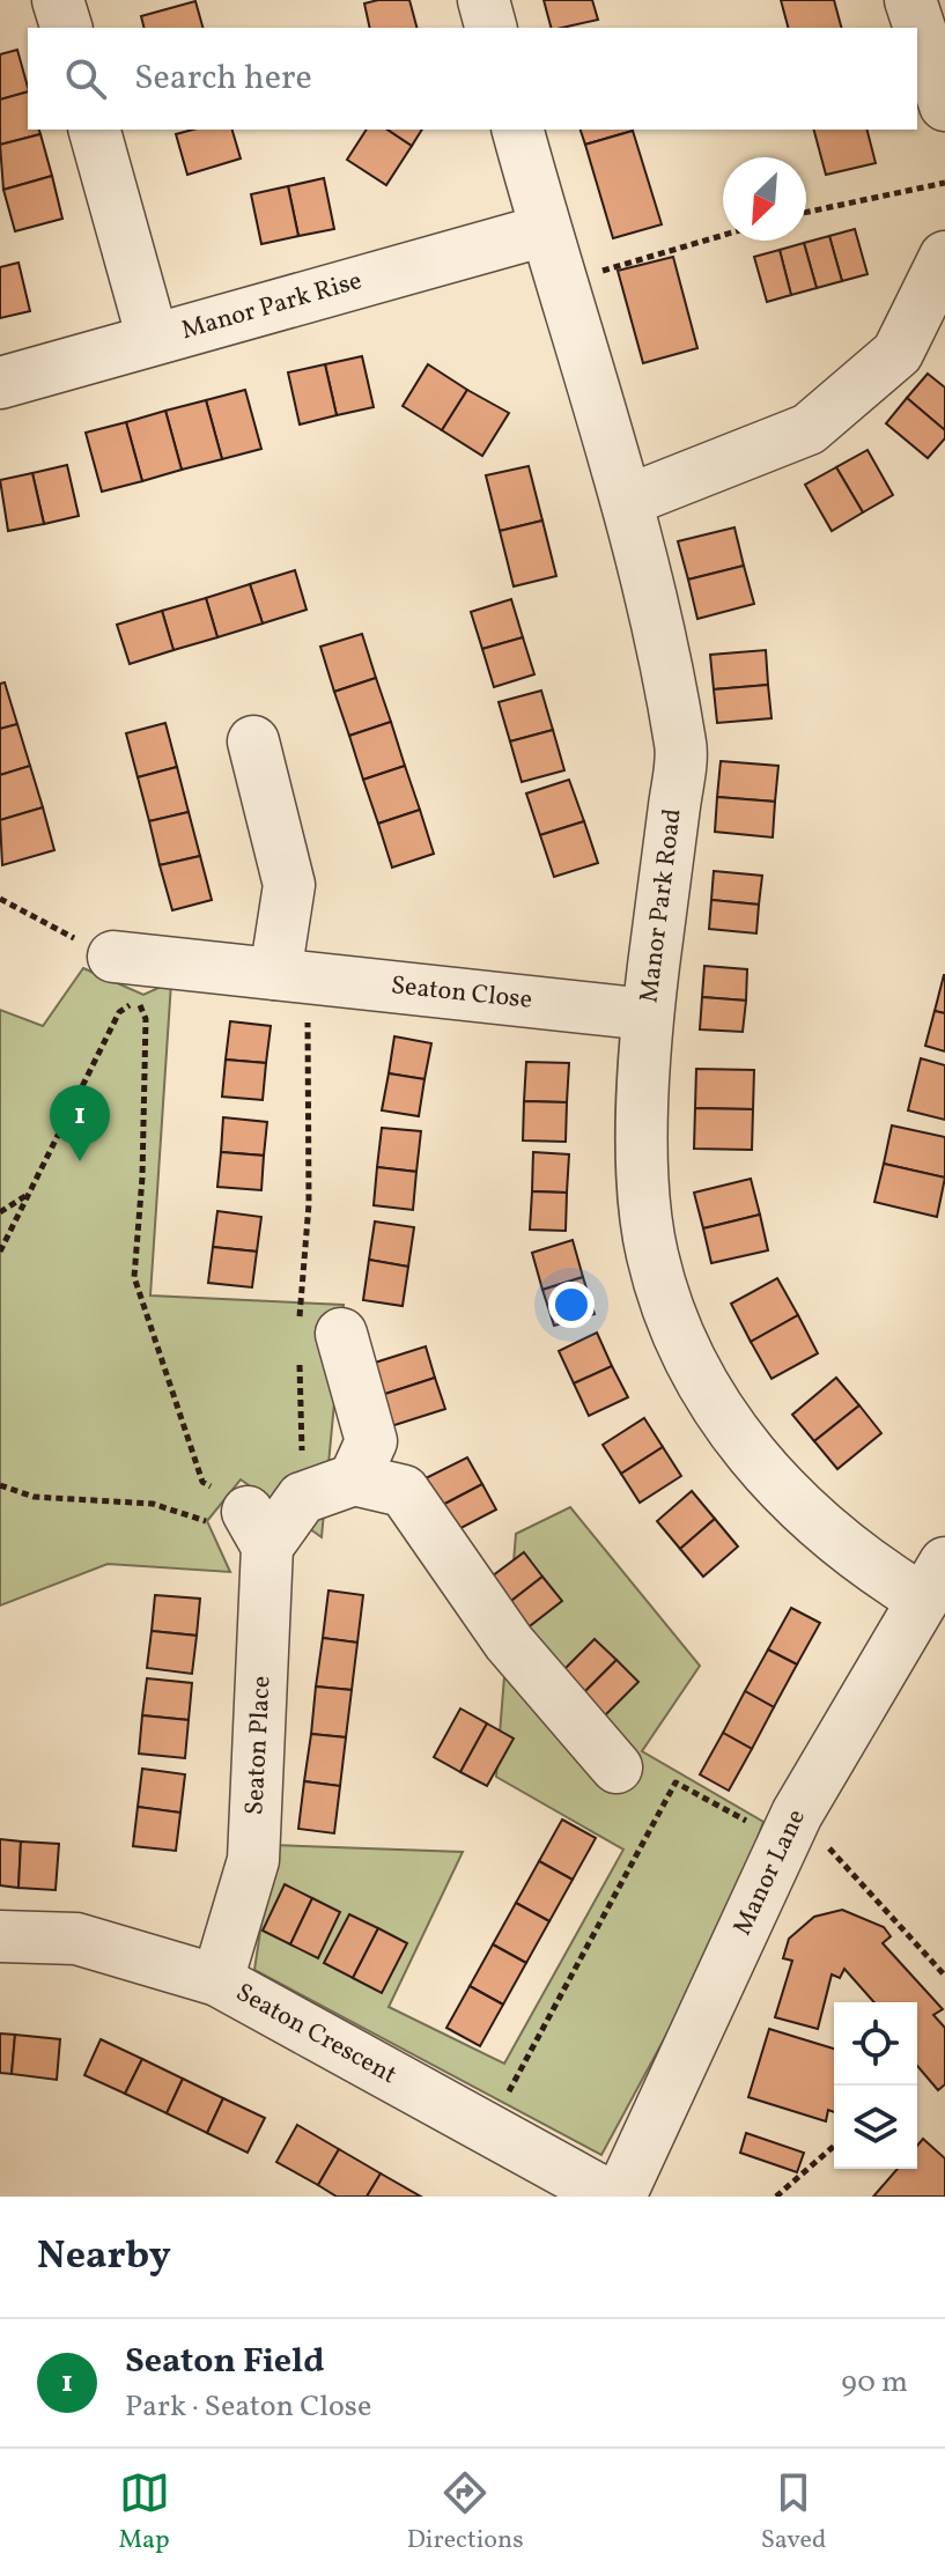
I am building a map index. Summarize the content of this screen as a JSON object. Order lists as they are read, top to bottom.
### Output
{
  "streets": {
    "street": [
      "Manor Park Rise",
      "Manor Park Road",
      "Seaton Close",
      "Seaton Place",
      "Manor Lane",
      "Seaton Crescent"
    ]
  },
  "crossings": [
    ["Manor Park Rise", "Manor Park Road"],
    ["Manor Park Road", "Seaton Close"],
    ["Manor Park Road", "Manor Lane"],
    ["Seaton Place", "Seaton Crescent"]
  ],
  "north": "bottom left",
  "page": {
    "search": "Search here",
    "pins": "1",
    "heading": "Nearby",
    "list": [
      {
        "mark": "1",
        "name": "Seaton Field",
        "note": "Park · Seaton Close",
        "value": "90 m"
      }
    ],
    "nav": ["Map", "Directions", "Saved"]
  }
}
